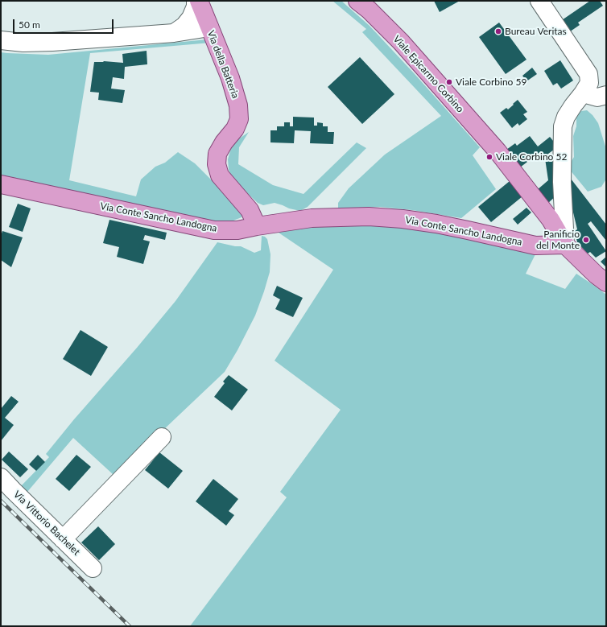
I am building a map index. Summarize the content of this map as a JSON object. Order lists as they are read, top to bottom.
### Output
{
  "streets": {
    "main road": ["Via della Batteria", "Viale Epicarmo Corbino", "Via Conte Sancho Landogna"],
    "street": ["Via Vittorio Bachelet"]
  },
  "crossings": [
    ["Via della Batteria", "Via Conte Sancho Landogna"],
    ["Viale Epicarmo Corbino", "Via Conte Sancho Landogna"]
  ],
  "places": [
    "Bureau Veritas",
    "Viale Corbino 59",
    "Viale Corbino 52",
    "Panificio del Monte"
  ],
  "scale_bar": "50 m"
}
